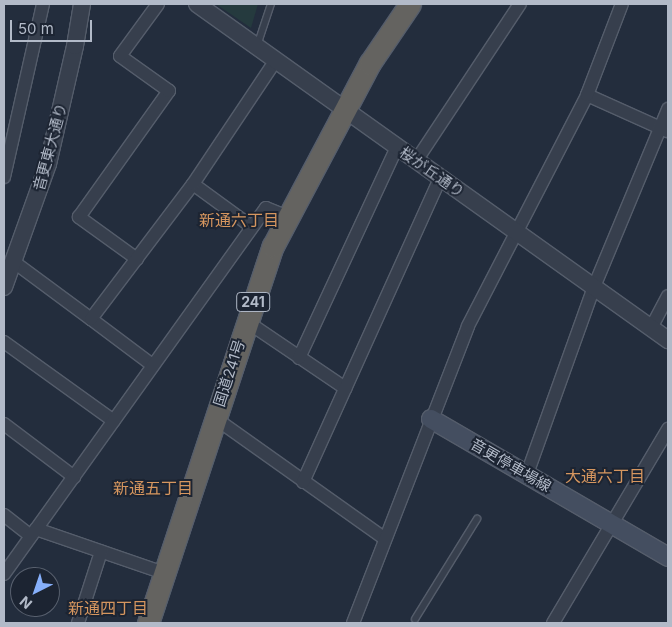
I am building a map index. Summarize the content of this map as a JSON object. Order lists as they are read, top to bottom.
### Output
{
  "streets": {
    "highway": ["241", "国道241号"],
    "main road": ["音更停車場線"],
    "street": ["音更東大通り", "桜が丘通り"]
  },
  "crossings": [
    ["桜が丘通り", "国道241号"]
  ],
  "districts": [
    "新通六丁目",
    "大通六丁目",
    "新通五丁目",
    "新通四丁目"
  ],
  "scale_bar": "50 m",
  "north": "bottom left"
}
